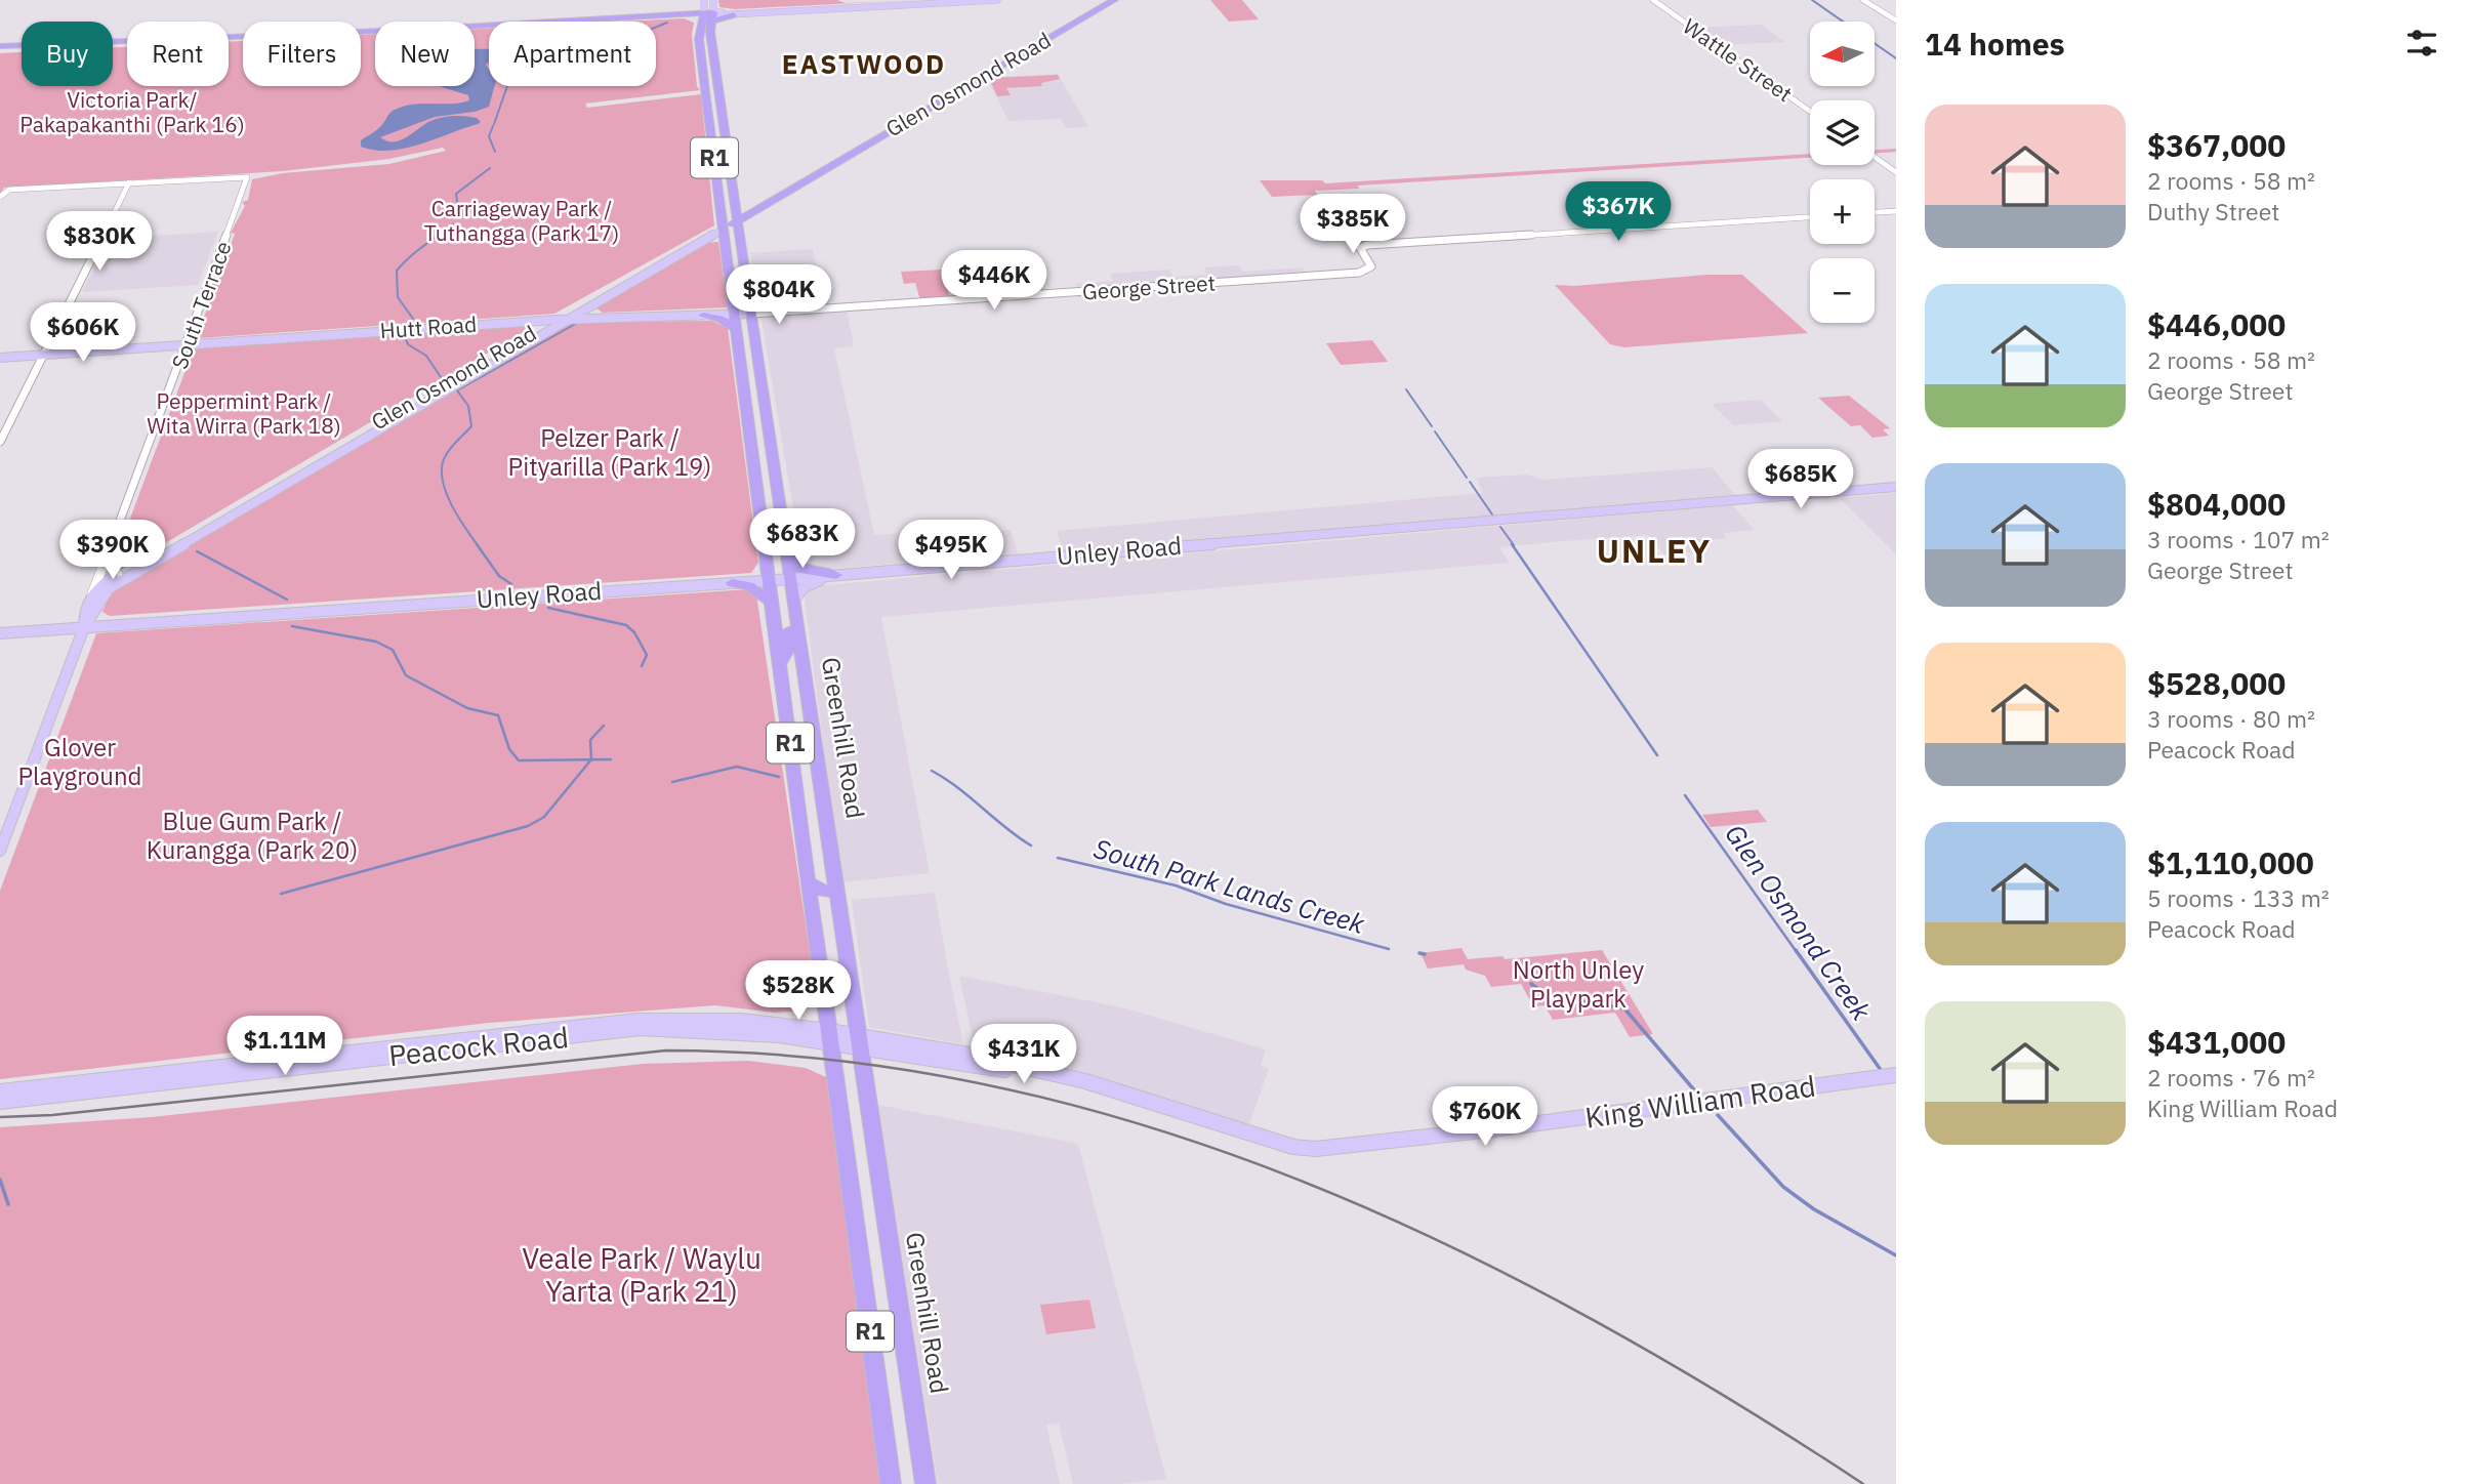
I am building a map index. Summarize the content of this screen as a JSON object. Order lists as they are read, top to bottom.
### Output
{
  "streets": {
    "highway": ["Glen Osmond Road", "R1", "Greenhill Road"],
    "main road": [
      "South Terrace",
      "Hutt Road",
      "Unley Road",
      "Peacock Road",
      "King William Road"
    ],
    "street": ["Wattle Street", "George Street"]
  },
  "crossings": [
    ["Glen Osmond Road", "South Terrace"],
    ["Glen Osmond Road", "Hutt Road"],
    ["Glen Osmond Road", "Greenhill Road"],
    ["George Street", "Hutt Road"],
    ["George Street", "Greenhill Road"],
    ["South Terrace", "Hutt Road"],
    ["South Terrace", "Unley Road"],
    ["Hutt Road", "Greenhill Road"],
    ["Unley Road", "Greenhill Road"],
    ["Greenhill Road", "Peacock Road"],
    ["Greenhill Road", "King William Road"],
    ["Peacock Road", "King William Road"]
  ],
  "districts": ["EASTWOOD", "UNLEY"],
  "water": ["South Park Lands Creek", "Glen Osmond Creek"],
  "parks": [
    "Victoria Park/ Pakapakanthi (Park 16)",
    "Carriageway Park / Tuthangga (Park 17)",
    "Peppermint Park / Wita Wirra (Park 18)",
    "Pelzer Park / Pityarilla (Park 19)",
    "Glover Playground",
    "Blue Gum Park / Kurangga (Park 20)",
    "North Unley Playpark",
    "Veale Park / Waylu Yarta (Park 21)"
  ],
  "north": "left",
  "page": {
    "heading": "14 homes",
    "map_buttons": ["+", "−"],
    "chip": [
      "Buy",
      "Rent",
      "Filters",
      "New",
      "Apartment"
    ],
    "list": [
      {
        "name": "$367,000",
        "note": "2 rooms · 58 m² · Duthy Street"
      },
      {
        "name": "$446,000",
        "note": "2 rooms · 58 m² · George Street"
      },
      {
        "name": "$804,000",
        "note": "3 rooms · 107 m² · George Street"
      },
      {
        "name": "$528,000",
        "note": "3 rooms · 80 m² · Peacock Road"
      },
      {
        "name": "$1,110,000",
        "note": "5 rooms · 133 m² · Peacock Road"
      },
      {
        "name": "$431,000",
        "note": "2 rooms · 76 m² · King William Road"
      }
    ],
    "price": [
      "$367K",
      "$385K",
      "$830K",
      "$446K",
      "$804K",
      "$606K",
      "$685K",
      "$683K",
      "$390K",
      "$495K",
      "$528K",
      "$1.11M",
      "$431K",
      "$760K"
    ]
  }
}
